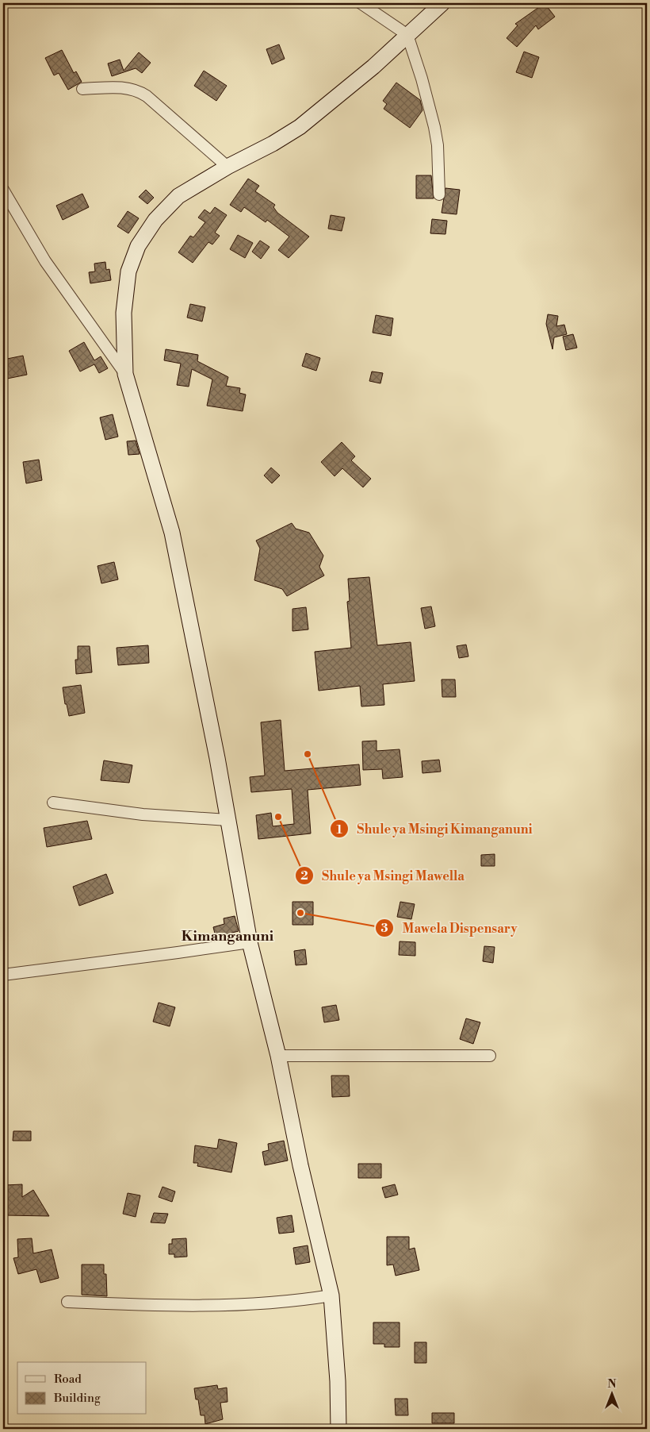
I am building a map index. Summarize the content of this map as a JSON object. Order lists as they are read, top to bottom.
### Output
{
  "districts": ["Kimanganuni"],
  "places": ["Shule ya Msingi Kimanganuni", "Shule ya Msingi Mawella", "Mawela Dispensary"],
  "legend": ["Road", "Building"],
  "north": "top"
}
